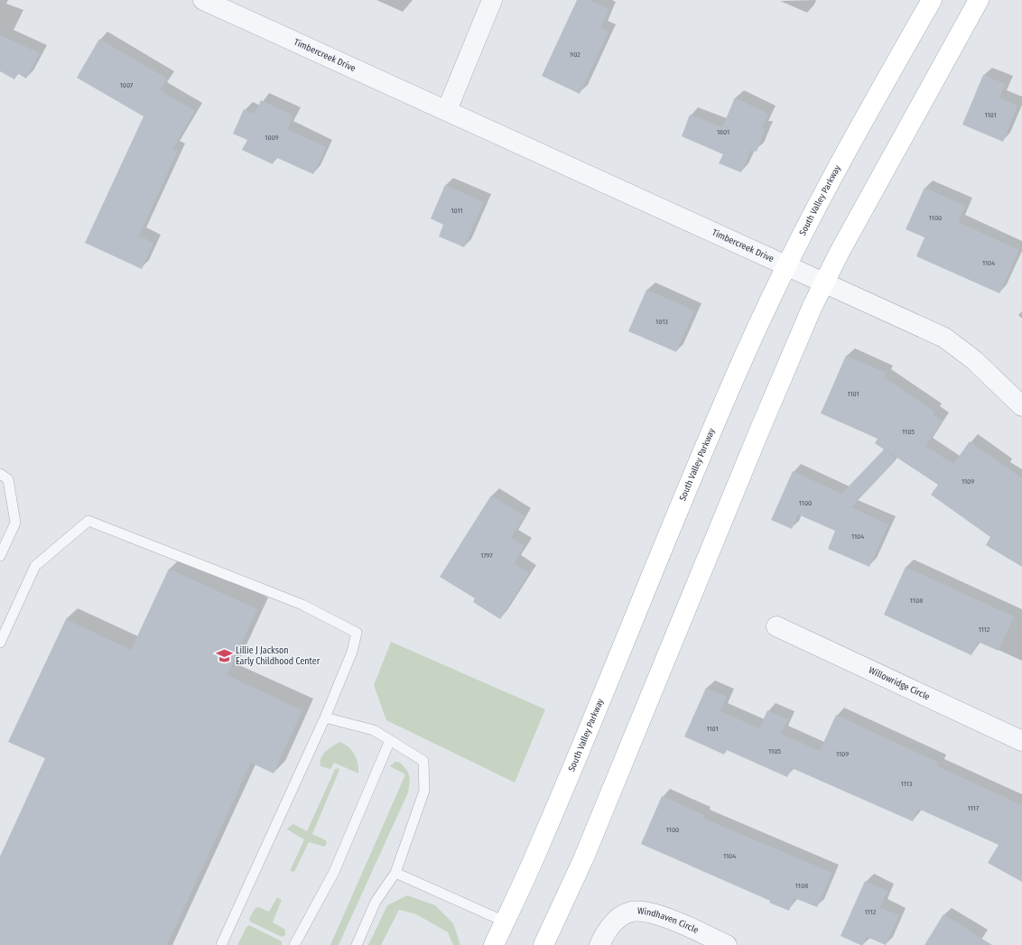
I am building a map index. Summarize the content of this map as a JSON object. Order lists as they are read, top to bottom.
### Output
{
  "streets": {
    "main road": ["South Valley Parkway"],
    "street": ["Timbercreek Drive", "Willowridge Circle", "Windhaven Circle"]
  },
  "crossings": [
    ["Timbercreek Drive", "South Valley Parkway"]
  ],
  "places": {
    "school or university": ["Lillie J Jackson Early Childhood Center"]
  },
  "house_numbers": [
    "902",
    "1007",
    "1101",
    "1801",
    "1009",
    "1011",
    "1100",
    "1104",
    "1013",
    "1101",
    "1105",
    "1109",
    "1100",
    "1104",
    "1797",
    "1108",
    "1112",
    "1101",
    "1105",
    "1109",
    "1113",
    "1117",
    "1100",
    "1104",
    "1108",
    "1112"
  ]
}
